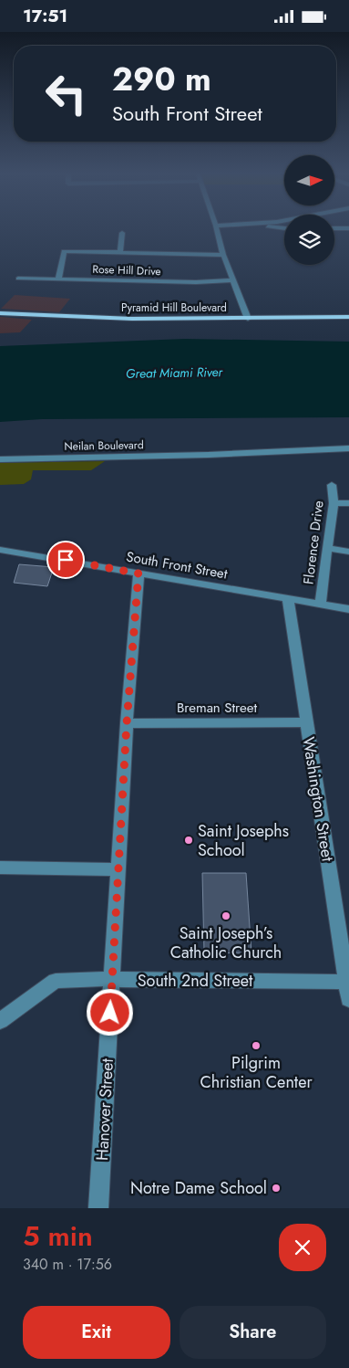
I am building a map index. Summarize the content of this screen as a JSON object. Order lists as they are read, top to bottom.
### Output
{
  "streets": {
    "main road": ["Pyramid Hill Boulevard"],
    "street": [
      "Rose Hill Drive",
      "Neilan Boulevard",
      "Florence Drive",
      "South Front Street",
      "Breman Street",
      "Washington Street",
      "South 2nd Street",
      "Hanover Street"
    ]
  },
  "crossings": [
    ["Florence Drive", "South Front Street"],
    ["South Front Street", "Washington Street"],
    ["South Front Street", "Hanover Street"],
    ["Breman Street", "Washington Street"],
    ["Breman Street", "Hanover Street"],
    ["Washington Street", "South 2nd Street"],
    ["South 2nd Street", "Hanover Street"]
  ],
  "water": ["Great Miami River"],
  "places": [
    "Saint Josephs School",
    "Saint Joseph’s Catholic Church",
    "Pilgrim Christian Center",
    "Notre Dame School"
  ],
  "north": "right",
  "page": {
    "status": "17:51",
    "turn": ["290 m", "South Front Street"],
    "heading": ["5 min", "340 m · 17:56"],
    "buttons": ["Exit", "Share"]
  }
}
